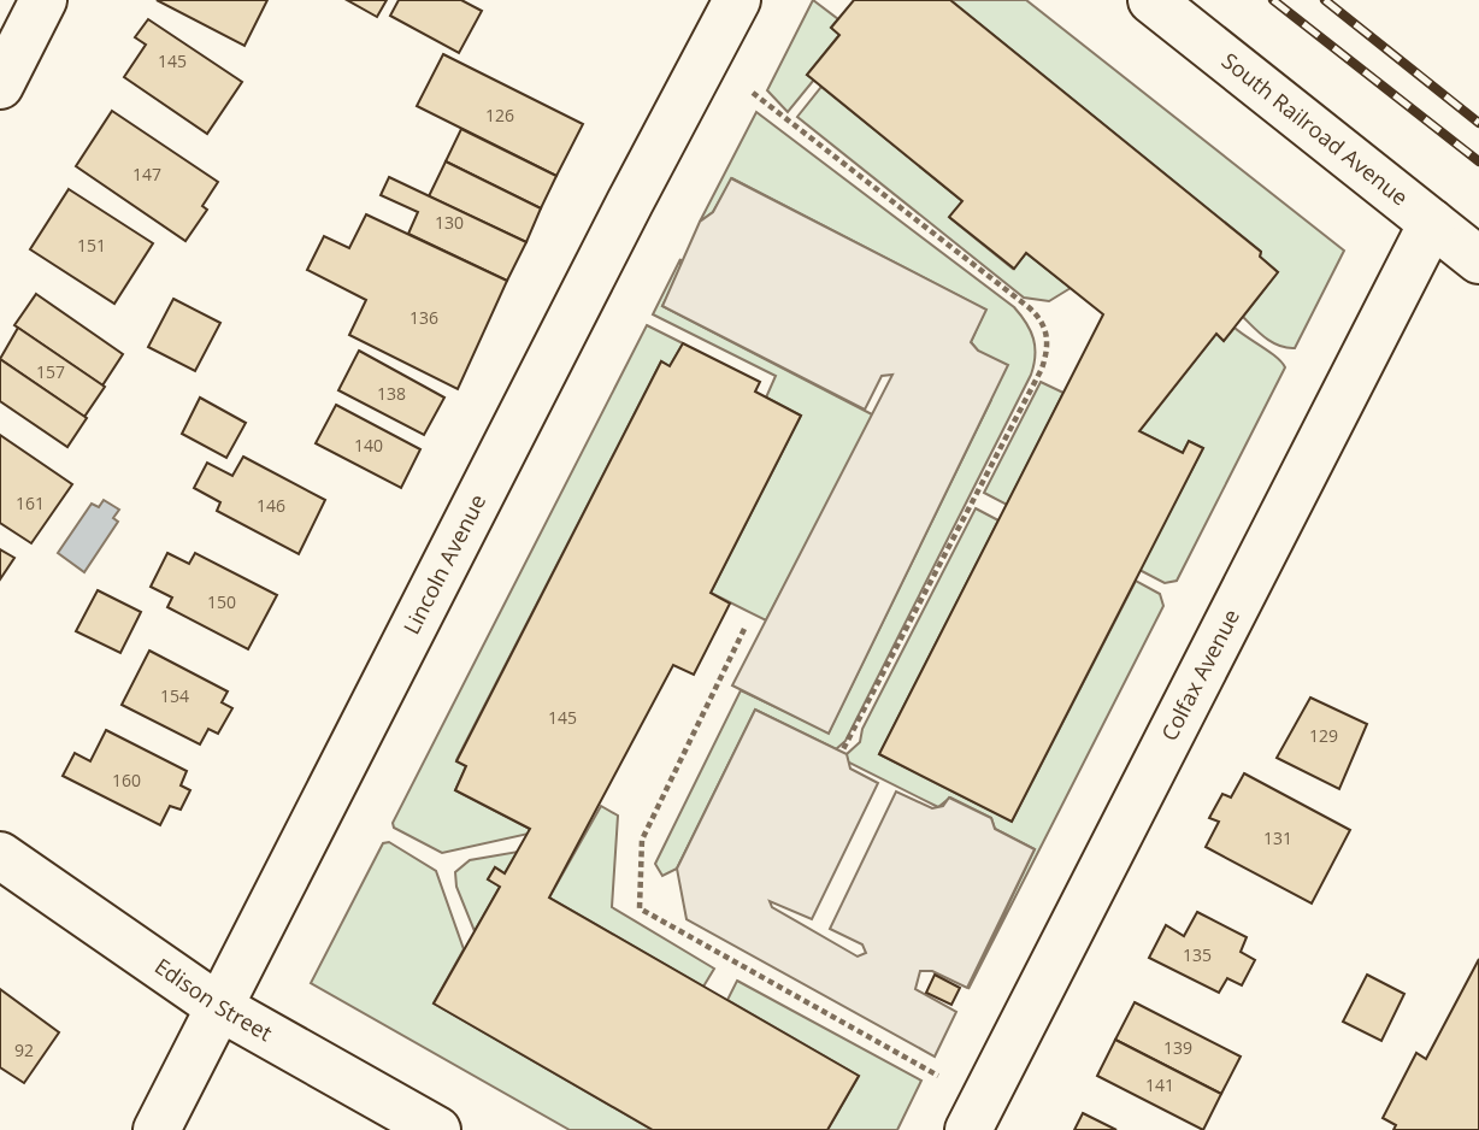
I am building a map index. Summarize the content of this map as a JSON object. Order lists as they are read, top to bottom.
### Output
{
  "streets": {
    "street": [
      "South Railroad Avenue",
      "Lincoln Avenue",
      "Colfax Avenue",
      "Edison Street"
    ]
  },
  "crossings": [
    ["South Railroad Avenue", "Colfax Avenue"],
    ["Lincoln Avenue", "Edison Street"]
  ],
  "house_numbers": [
    "145",
    "126",
    "147",
    "130",
    "151",
    "136",
    "157",
    "138",
    "140",
    "161",
    "146",
    "150",
    "154",
    "145",
    "129",
    "160",
    "131",
    "135",
    "139",
    "92",
    "141"
  ]
}
